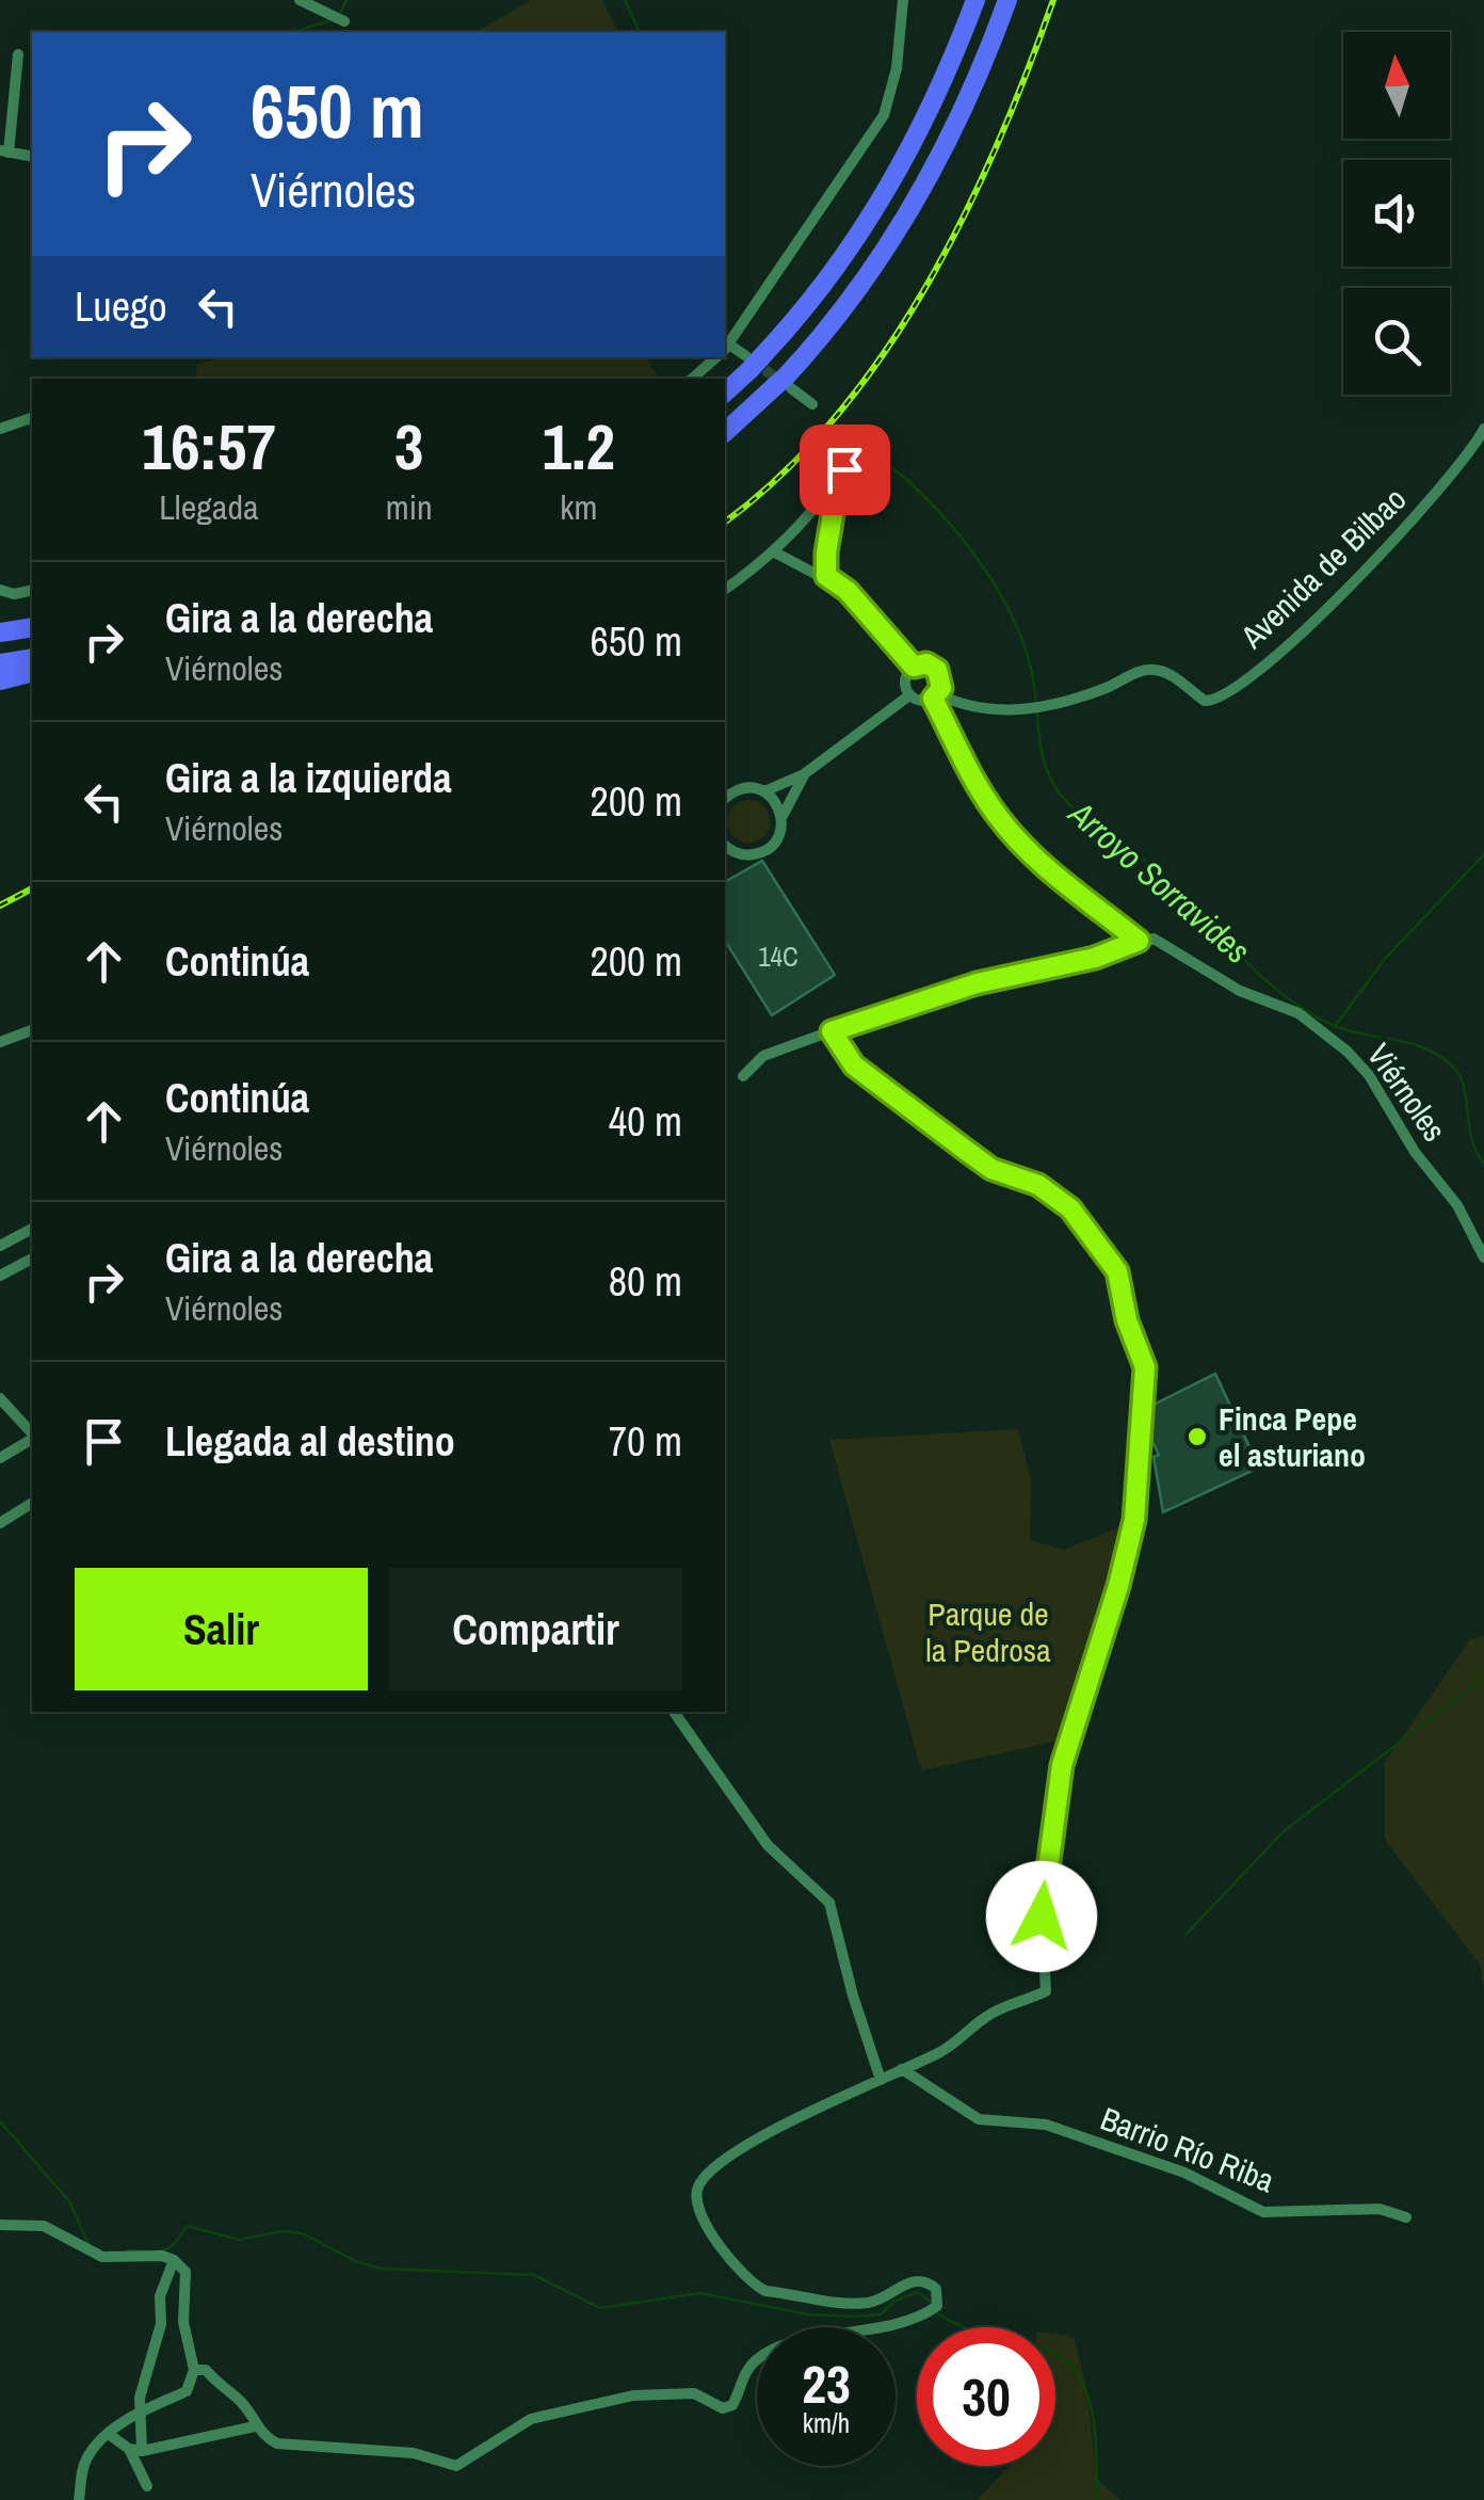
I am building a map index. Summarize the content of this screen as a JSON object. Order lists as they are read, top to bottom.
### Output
{
  "streets": {
    "street": ["Avenida de Bilbao", "Viérnoles", "Barrio Río Riba"]
  },
  "crossings": [
    ["Avenida de Bilbao", "Viérnoles"]
  ],
  "water": ["Arroyo Sorravides"],
  "parks": ["Parque de la Pedrosa"],
  "places": ["Finca Pepe el asturiano"],
  "house_numbers": ["14C"],
  "north": "top",
  "page": {
    "turn": ["650 m", "Viérnoles"],
    "then": "Luego",
    "eta": [
      "16:57",
      "Llegada",
      "3",
      "min",
      "1.2",
      "km"
    ],
    "list": [
      {
        "name": "Gira a la derecha",
        "note": "Viérnoles",
        "value": "650 m"
      },
      {
        "name": "Gira a la izquierda",
        "note": "Viérnoles",
        "value": "200 m"
      },
      {
        "name": "Continúa",
        "value": "200 m"
      },
      {
        "name": "Continúa",
        "note": "Viérnoles",
        "value": "40 m"
      },
      {
        "name": "Gira a la derecha",
        "note": "Viérnoles",
        "value": "80 m"
      },
      {
        "name": "Llegada al destino",
        "value": "70 m"
      }
    ],
    "buttons": ["Salir", "Compartir"],
    "speed": "23 km/h",
    "limit": "30"
  }
}
